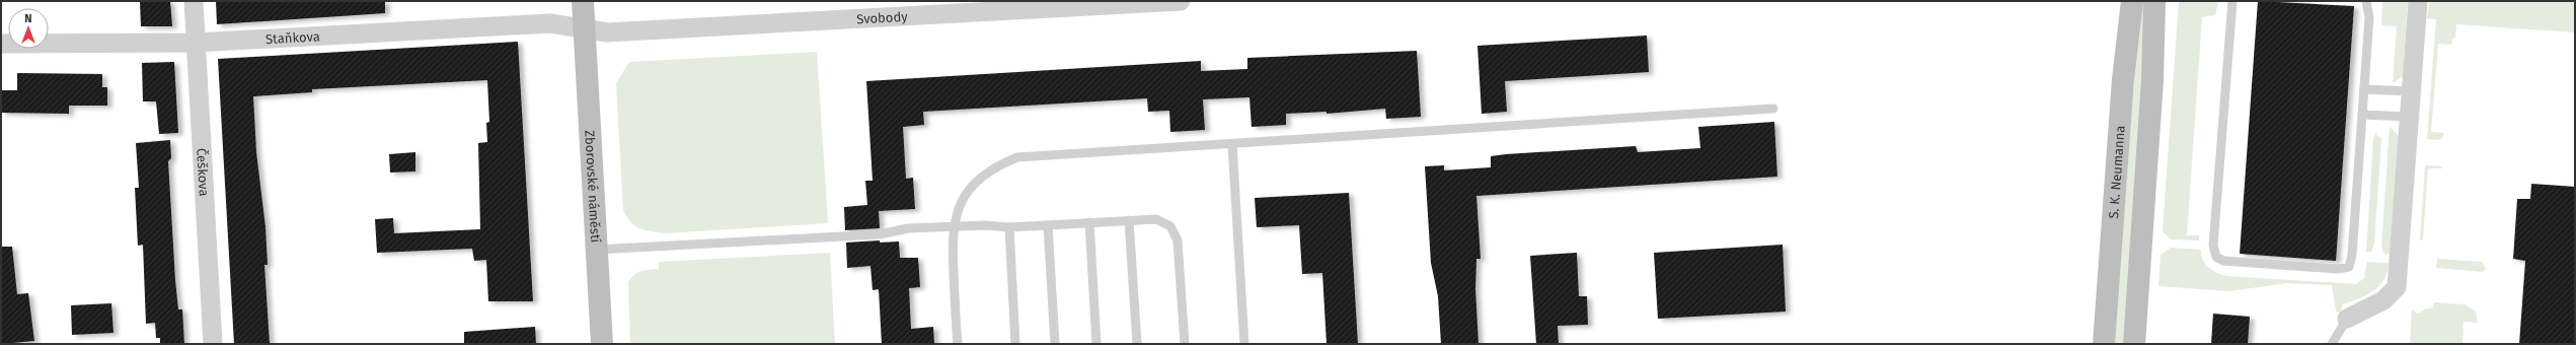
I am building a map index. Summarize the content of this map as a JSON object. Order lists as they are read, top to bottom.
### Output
{
  "streets": {
    "street": [
      "Svobody",
      "Staňkova",
      "Češkova",
      "S. K. Neumanna",
      "Zborovské náměstí"
    ]
  },
  "crossings": [
    ["Svobody", "Staňkova"],
    ["Svobody", "Zborovské náměstí"],
    ["Staňkova", "Češkova"],
    ["Staňkova", "Zborovské náměstí"]
  ],
  "north": "top"
}
